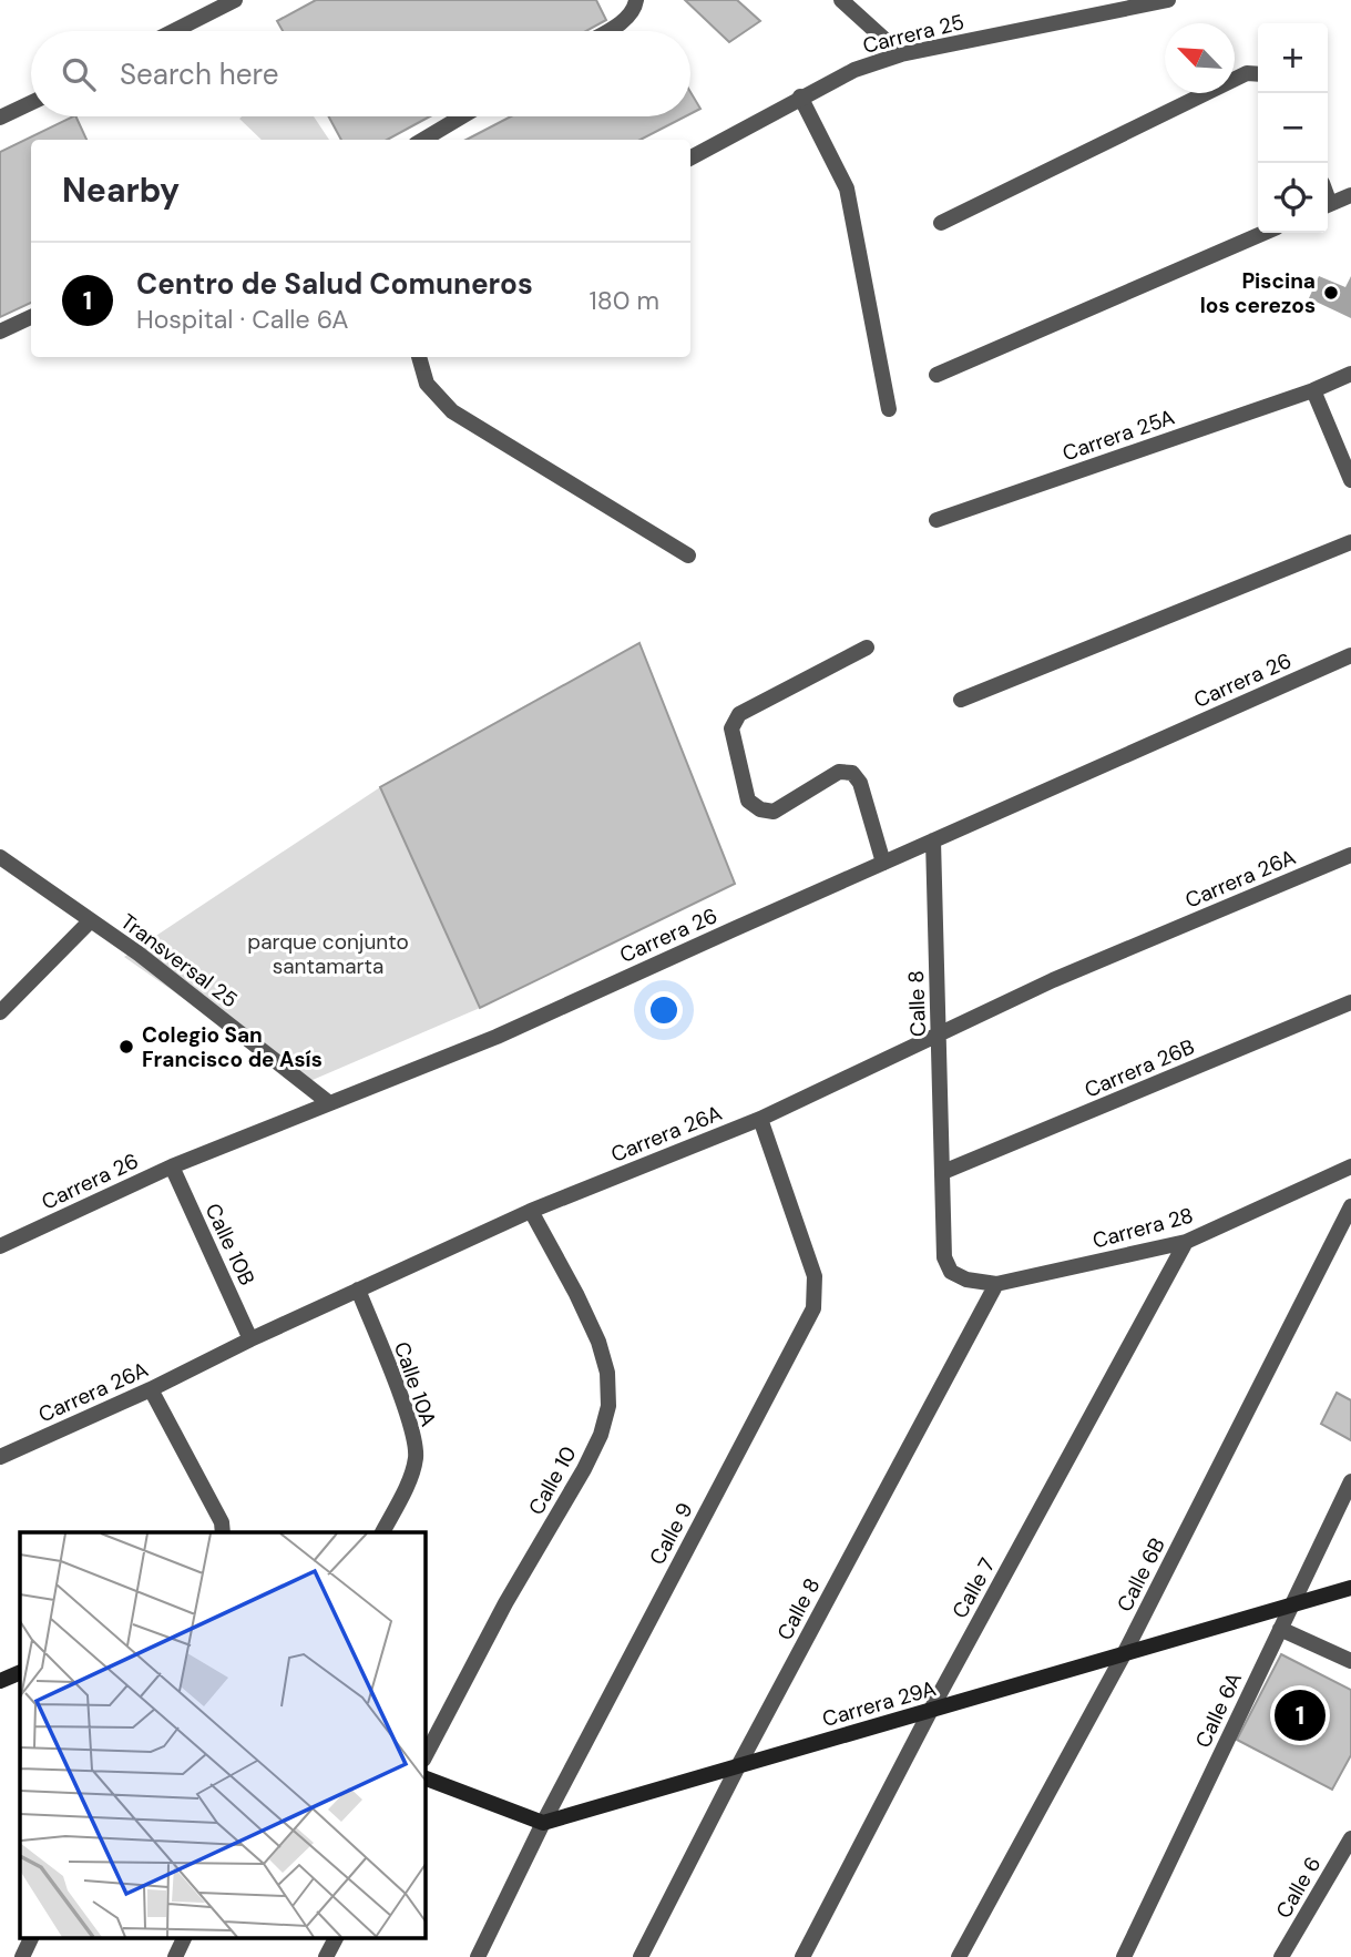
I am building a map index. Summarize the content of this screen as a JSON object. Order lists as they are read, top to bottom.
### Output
{
  "streets": {
    "street": [
      "Carrera 25",
      "Carrera 25A",
      "Carrera 26",
      "Carrera 26A",
      "Transversal 25",
      "Calle 8",
      "Carrera 26B",
      "Carrera 28",
      "Calle 10B",
      "Calle 10A",
      "Calle 10",
      "Calle 9",
      "Calle 6B",
      "Calle 7",
      "Carrera 29A",
      "Calle 6A",
      "Calle 6"
    ]
  },
  "crossings": [
    ["Carrera 26", "Transversal 25"],
    ["Carrera 26", "Calle 8"],
    ["Carrera 26", "Calle 10B"],
    ["Carrera 26A", "Calle 8"],
    ["Carrera 26A", "Calle 10B"],
    ["Carrera 26A", "Calle 10A"],
    ["Carrera 26A", "Calle 10"],
    ["Carrera 26A", "Calle 9"],
    ["Calle 8", "Carrera 26B"],
    ["Calle 8", "Carrera 28"],
    ["Calle 8", "Carrera 29A"],
    ["Carrera 28", "Calle 7"],
    ["Calle 9", "Carrera 29A"],
    ["Calle 6B", "Carrera 29A"],
    ["Calle 7", "Carrera 29A"],
    ["Carrera 29A", "Calle 6A"]
  ],
  "parks": ["parque conjunto santamarta"],
  "places": ["Piscina los cerezos", "Colegio San Francisco de Asís"],
  "north": "top left",
  "page": {
    "map_buttons": ["+", "−"],
    "search": "Search here",
    "heading": "Nearby",
    "list": [
      {
        "mark": "1",
        "name": "Centro de Salud Comuneros",
        "note": "Hospital · Calle 6A",
        "value": "180 m"
      }
    ],
    "pins": "1"
  }
}
